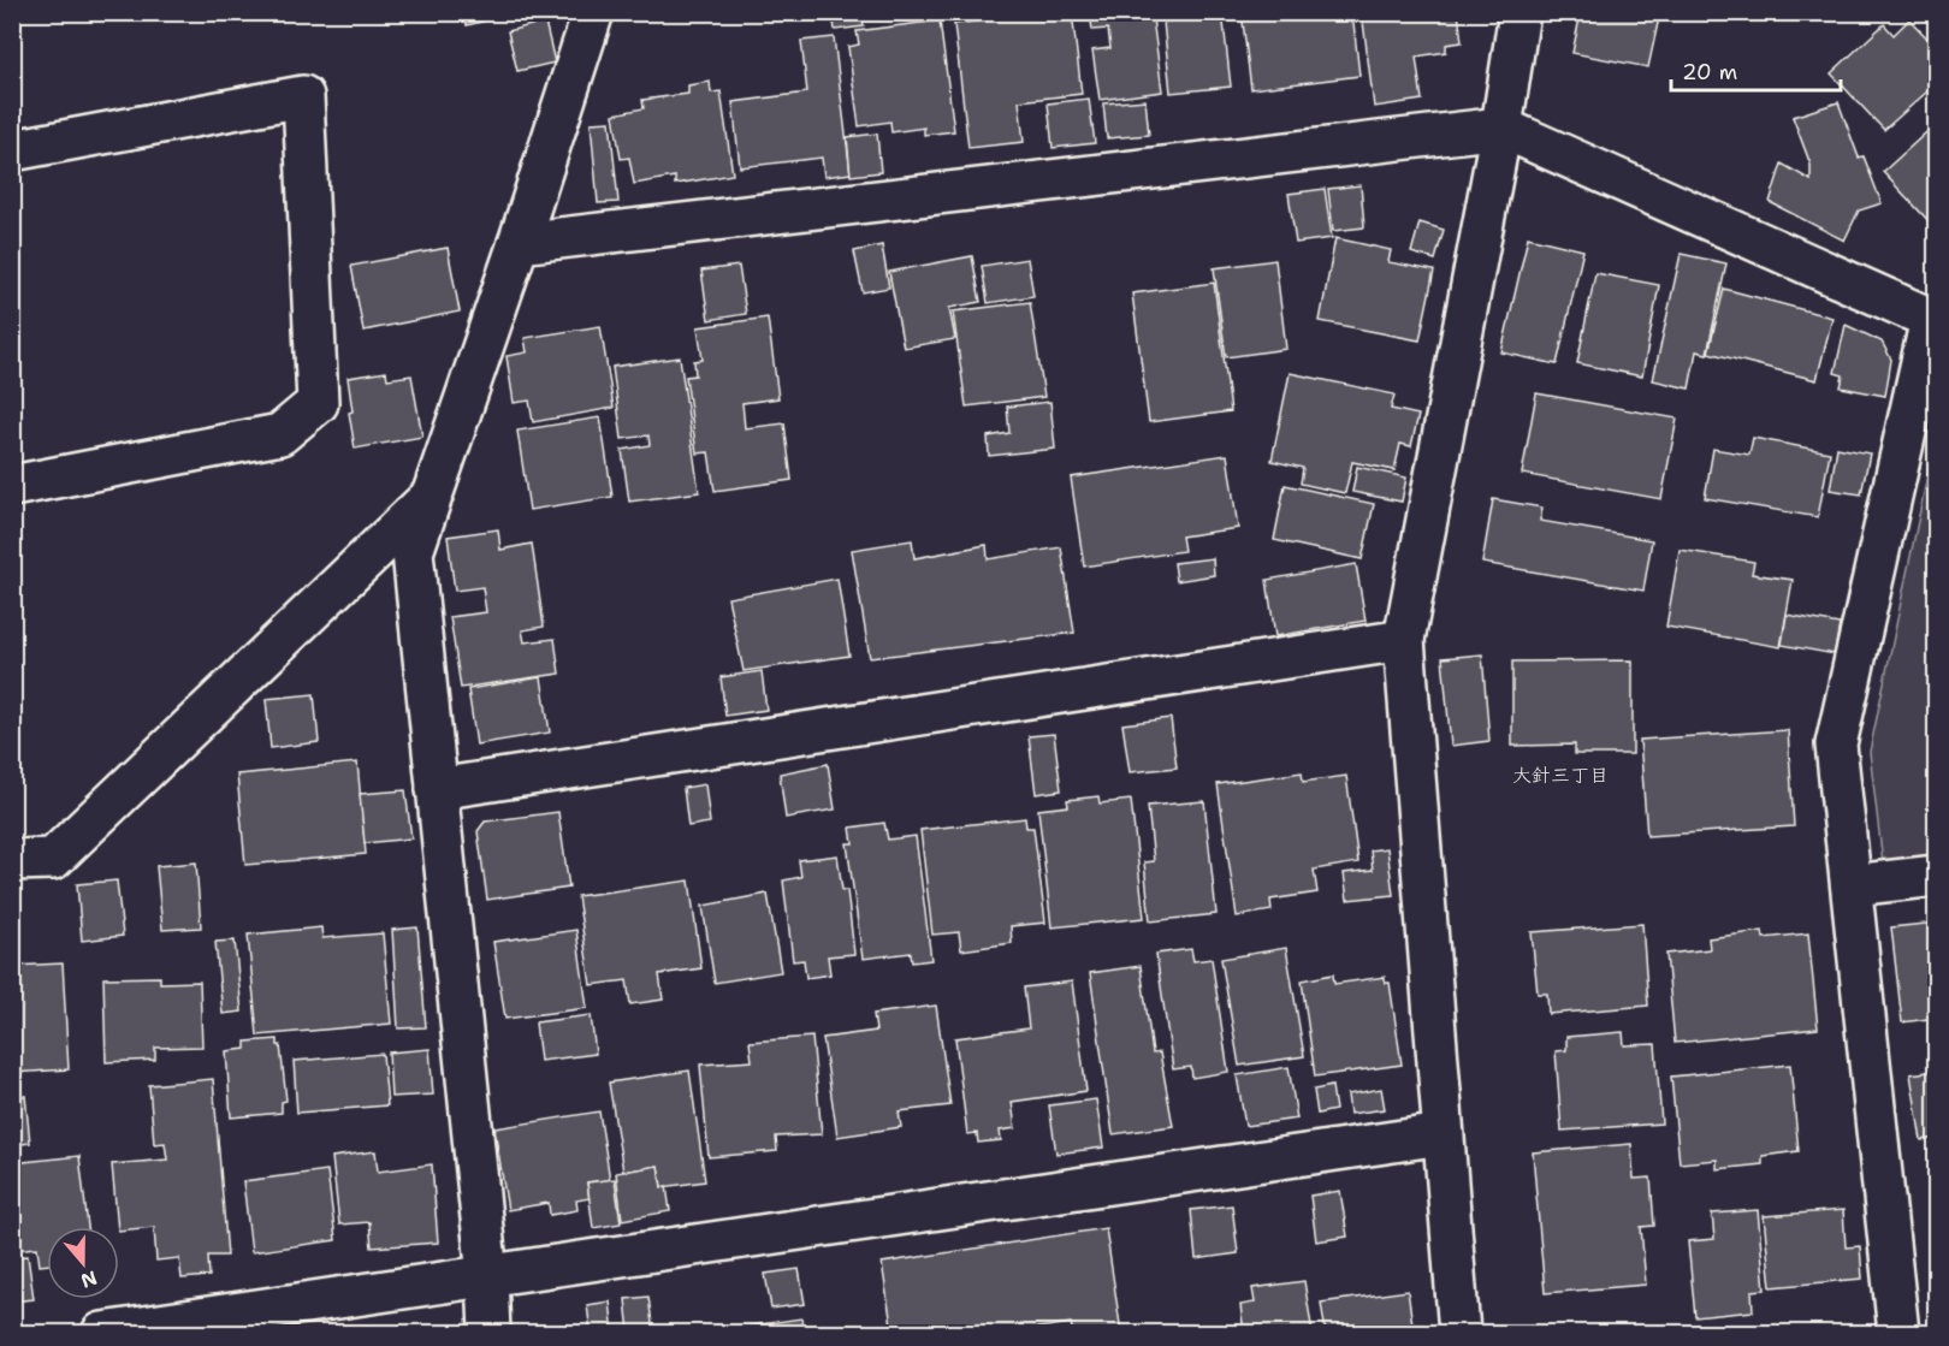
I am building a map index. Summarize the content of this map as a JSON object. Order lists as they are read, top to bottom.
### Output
{
  "districts": ["大針三丁目"],
  "scale_bar": "20 m",
  "north": "bottom"
}
